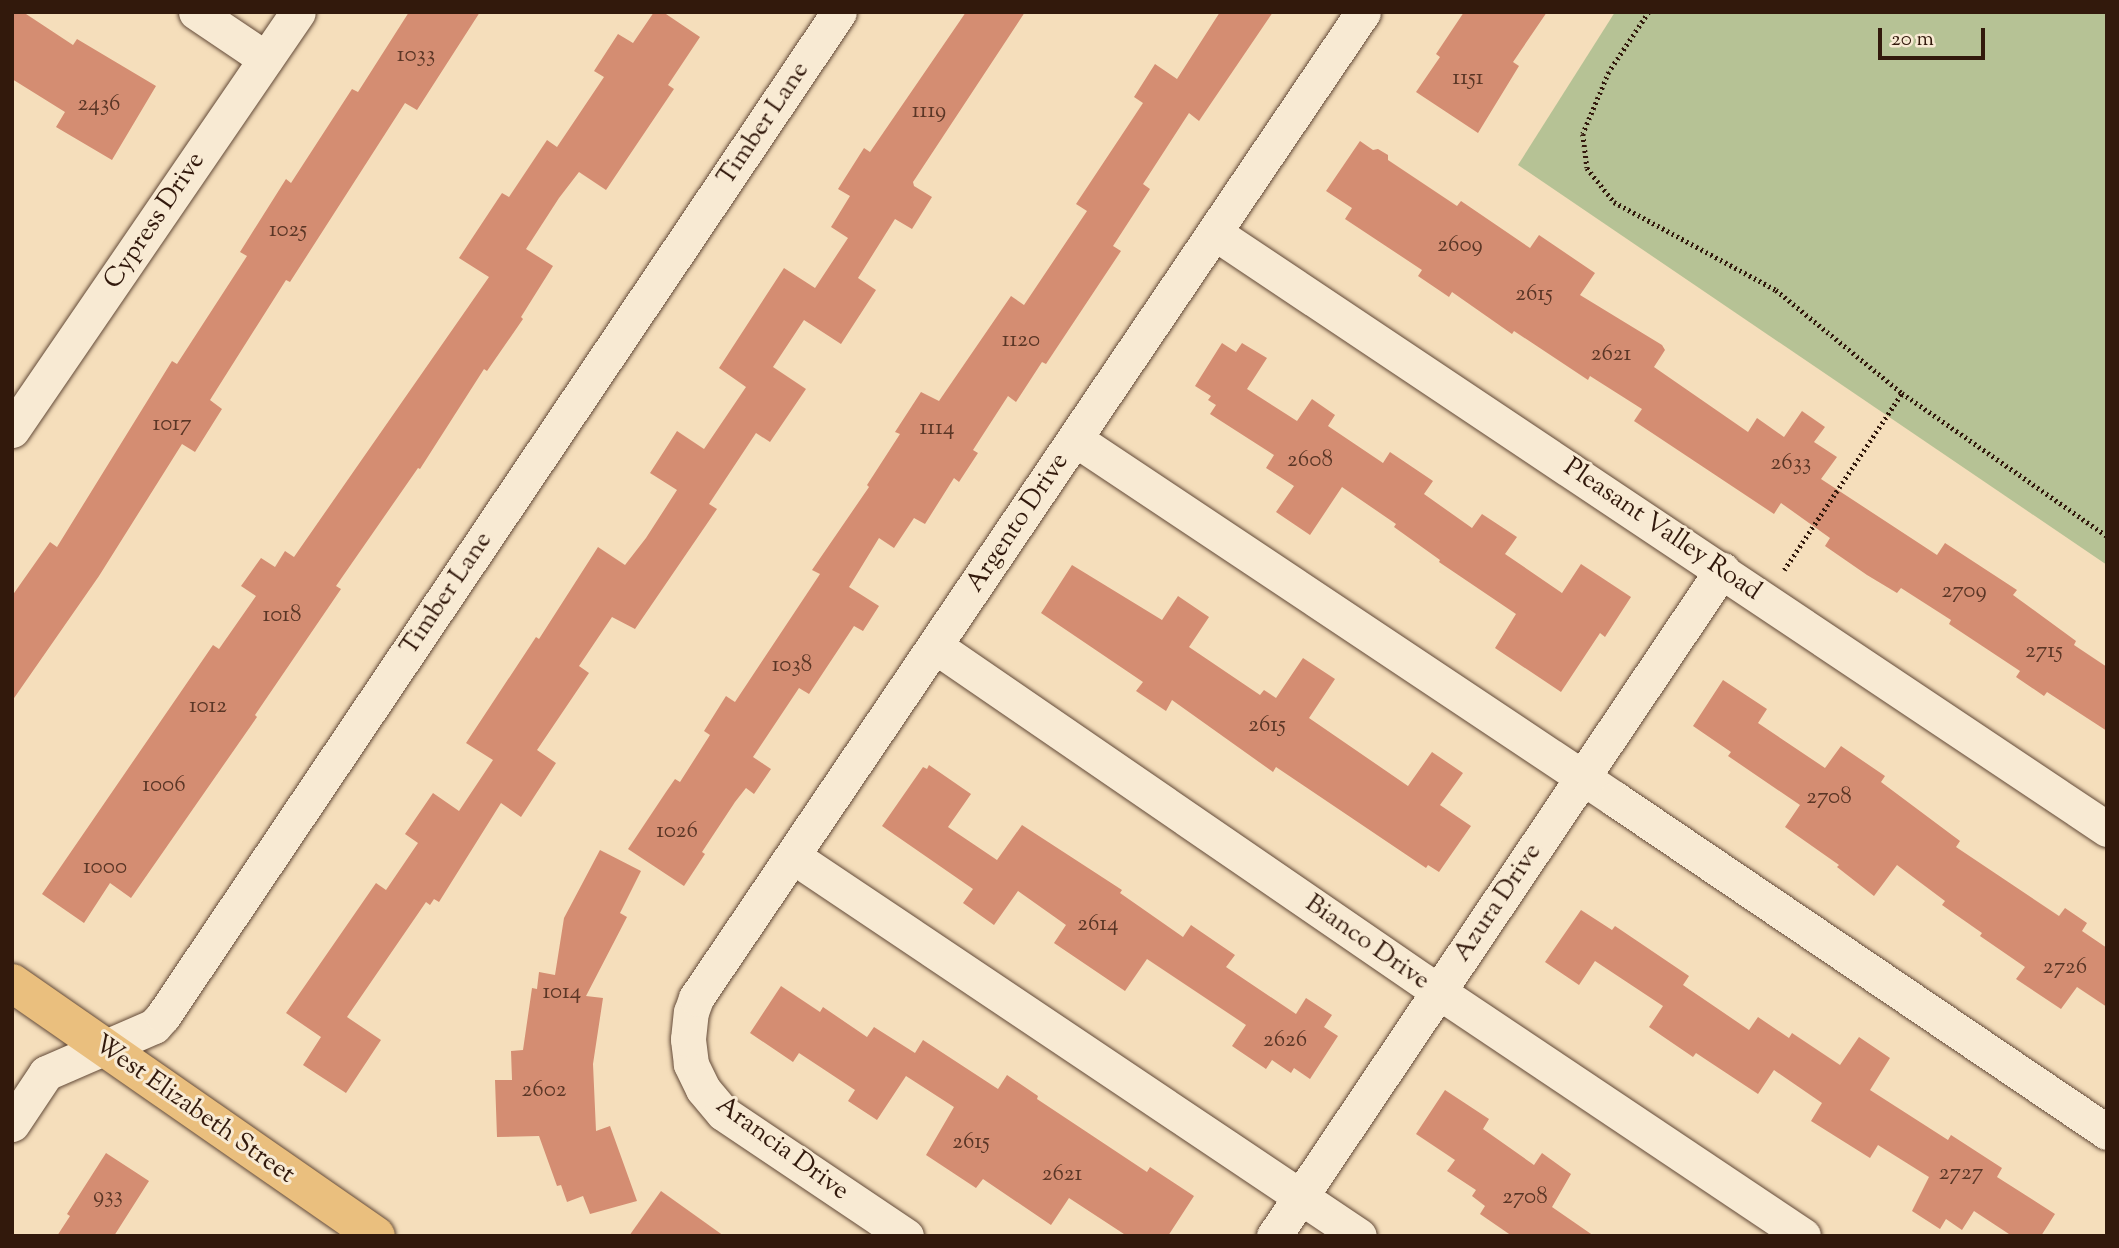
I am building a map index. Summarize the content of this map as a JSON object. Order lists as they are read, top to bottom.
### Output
{
  "streets": {
    "main road": ["West Elizabeth Street"],
    "street": [
      "Timber Lane",
      "Cypress Drive",
      "Argento Drive",
      "Pleasant Valley Road",
      "Azura Drive",
      "Bianco Drive",
      "Arancia Drive"
    ]
  },
  "crossings": [
    ["Timber Lane", "West Elizabeth Street"],
    ["Argento Drive", "Pleasant Valley Road"],
    ["Argento Drive", "Bianco Drive"],
    ["Argento Drive", "Arancia Drive"],
    ["Pleasant Valley Road", "Azura Drive"],
    ["Azura Drive", "Bianco Drive"]
  ],
  "house_numbers": [
    "1033",
    "1151",
    "2436",
    "1119",
    "1025",
    "2609",
    "2615",
    "1120",
    "2621",
    "1017",
    "1114",
    "2608",
    "2633",
    "2709",
    "1018",
    "2715",
    "1038",
    "1012",
    "2615",
    "1006",
    "2708",
    "1026",
    "1000",
    "2614",
    "2726",
    "1014",
    "2626",
    "2602",
    "2615",
    "2727",
    "2621",
    "933",
    "2708"
  ],
  "scale_bar": "20 m"
}
